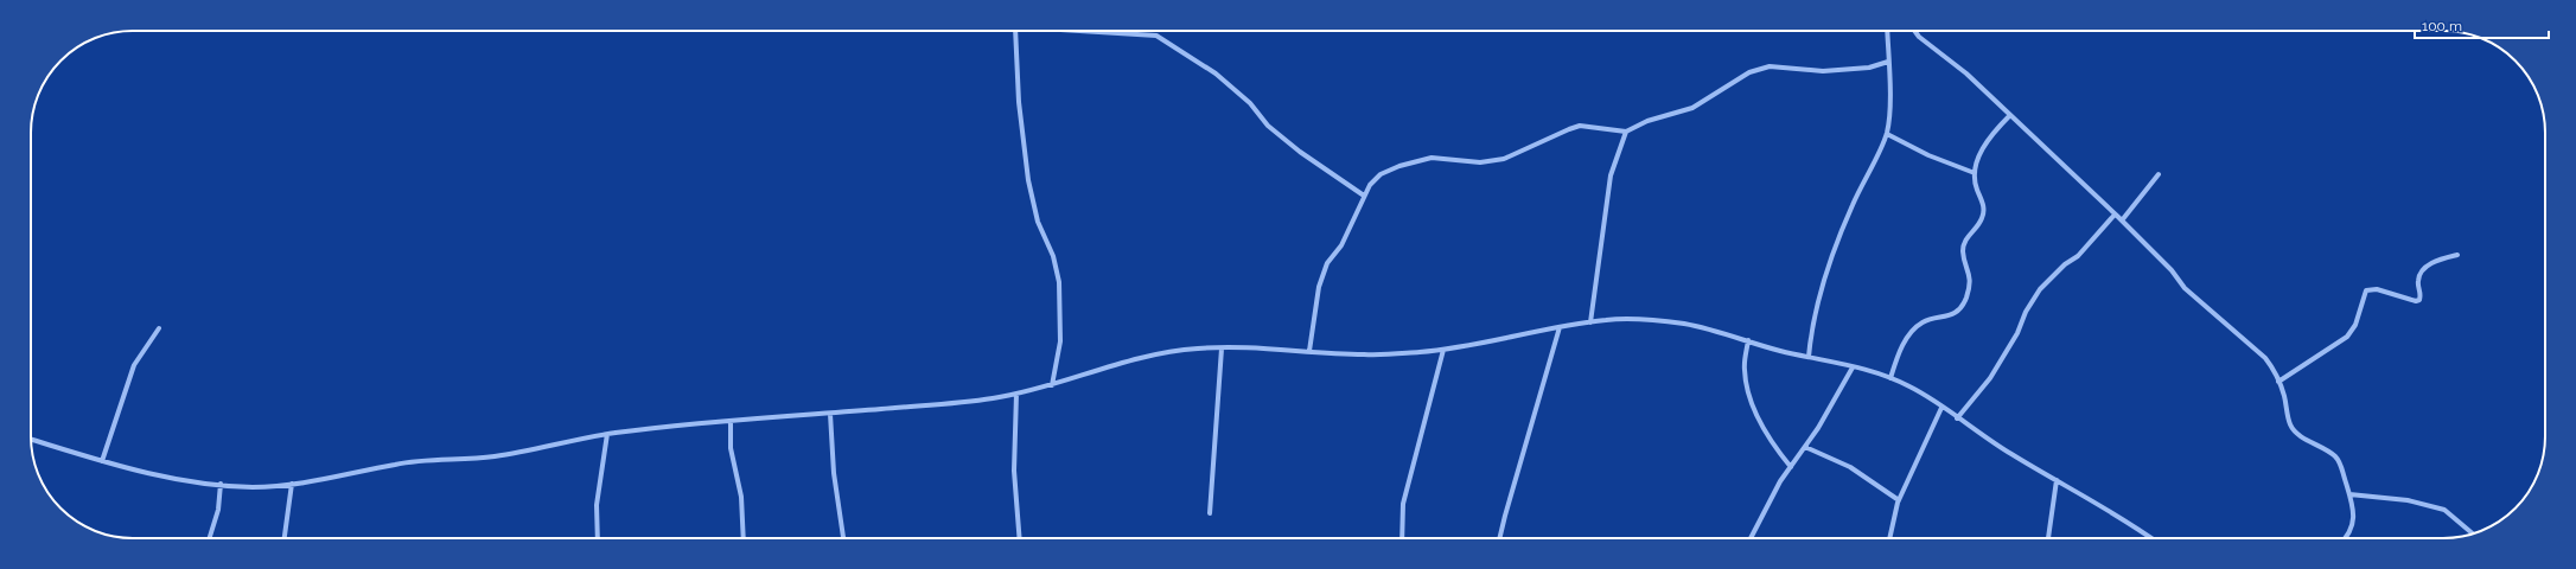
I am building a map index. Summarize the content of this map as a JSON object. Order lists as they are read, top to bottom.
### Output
{
  "scale_bar": "100 m"
}
